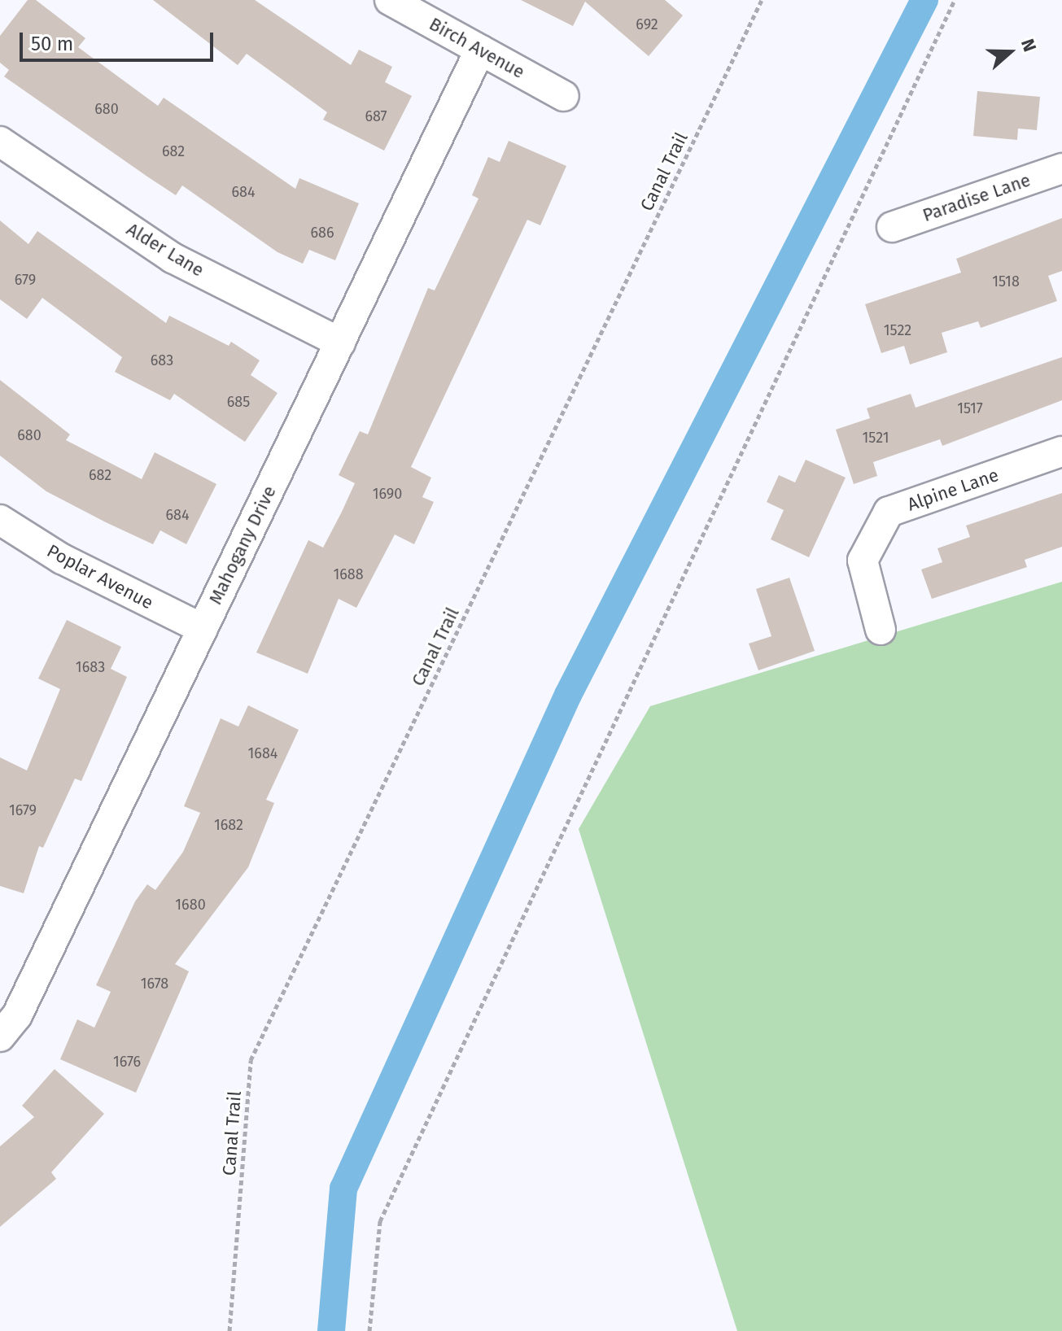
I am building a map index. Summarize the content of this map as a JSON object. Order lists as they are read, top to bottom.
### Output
{
  "streets": {
    "street": [
      "Birch Avenue",
      "Paradise Lane",
      "Alder Lane",
      "Alpine Lane",
      "Mahogany Drive",
      "Poplar Avenue"
    ],
    "path": ["Canal Trail"]
  },
  "crossings": [
    ["Birch Avenue", "Mahogany Drive"],
    ["Alder Lane", "Mahogany Drive"],
    ["Mahogany Drive", "Poplar Avenue"]
  ],
  "house_numbers": [
    "692",
    "680",
    "687",
    "682",
    "684",
    "686",
    "679",
    "1518",
    "1522",
    "683",
    "685",
    "1517",
    "680",
    "1521",
    "682",
    "1690",
    "684",
    "1688",
    "1683",
    "1684",
    "1679",
    "1682",
    "1680",
    "1678",
    "1676"
  ],
  "scale_bar": "50 m",
  "north": "right"
}
